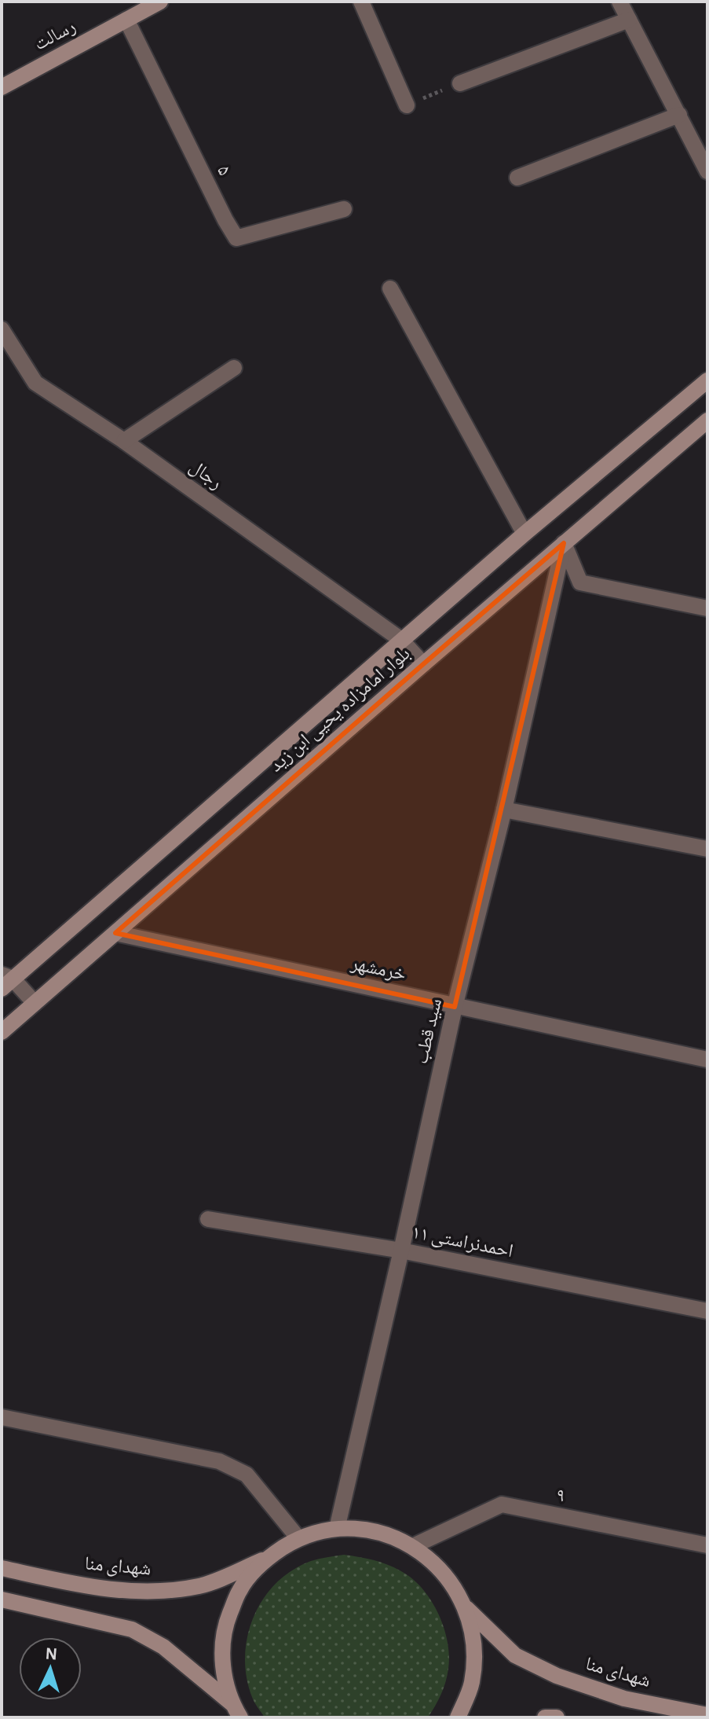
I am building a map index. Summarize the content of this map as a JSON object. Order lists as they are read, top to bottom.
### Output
{
  "streets": {
    "street": [
      "رسالت",
      "۵",
      "رجال",
      "بلوار امامزاده یحیی ابن زید",
      "خرمشهر",
      "سید قطب",
      "۱۱ احمدنراستی",
      "۹",
      "شهدای منا"
    ]
  },
  "crossings": [
    ["رسالت", "۵"],
    ["رجال", "بلوار امامزاده یحیی ابن زید"],
    ["بلوار امامزاده یحیی ابن زید", "خرمشهر"],
    ["بلوار امامزاده یحیی ابن زید", "سید قطب"],
    ["خرمشهر", "سید قطب"],
    ["سید قطب", "۱۱ احمدنراستی"]
  ],
  "north": "top"
}
